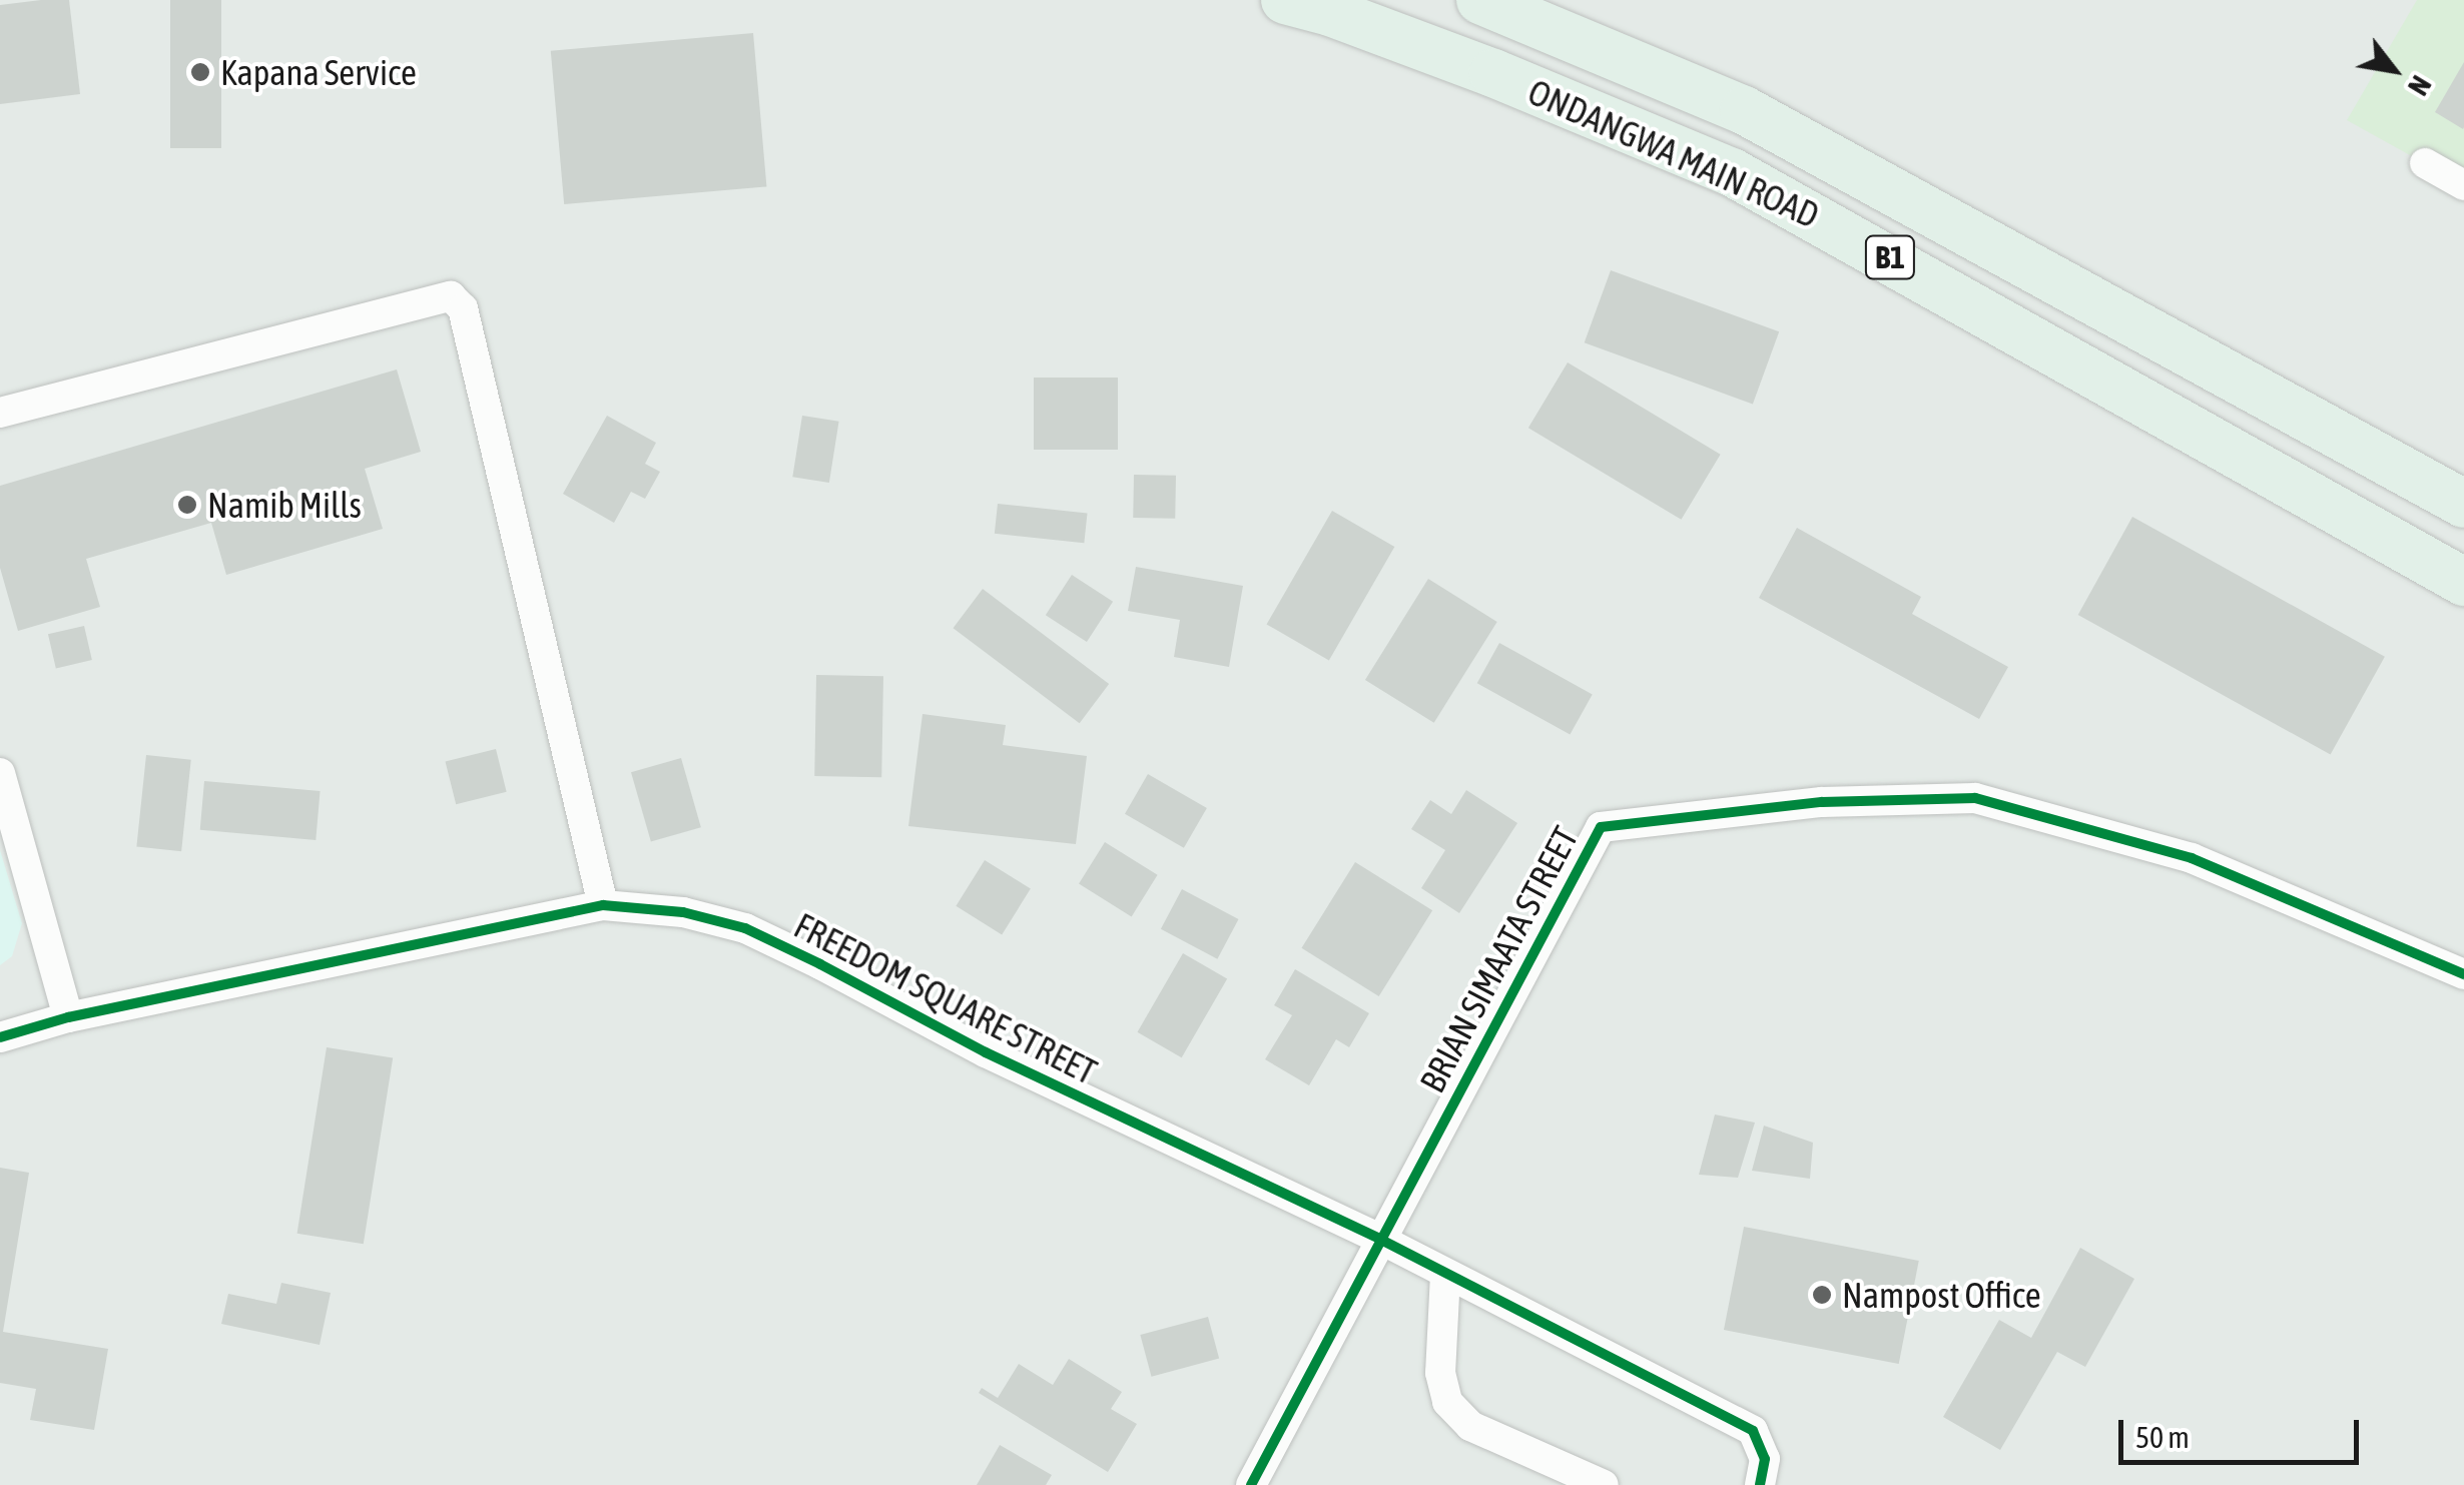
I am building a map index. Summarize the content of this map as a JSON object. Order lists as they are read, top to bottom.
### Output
{
  "streets": {
    "main road": ["ONDANGWA MAIN ROAD", "B1"],
    "street": ["BRIAN SIMAATA STREET", "FREEDOM SQUARE STREET"]
  },
  "crossings": [
    ["BRIAN SIMAATA STREET", "FREEDOM SQUARE STREET"]
  ],
  "places": ["Kapana Service", "Namib Mills", "Nampost Office"],
  "scale_bar": "50 m",
  "north": "bottom right"
}
